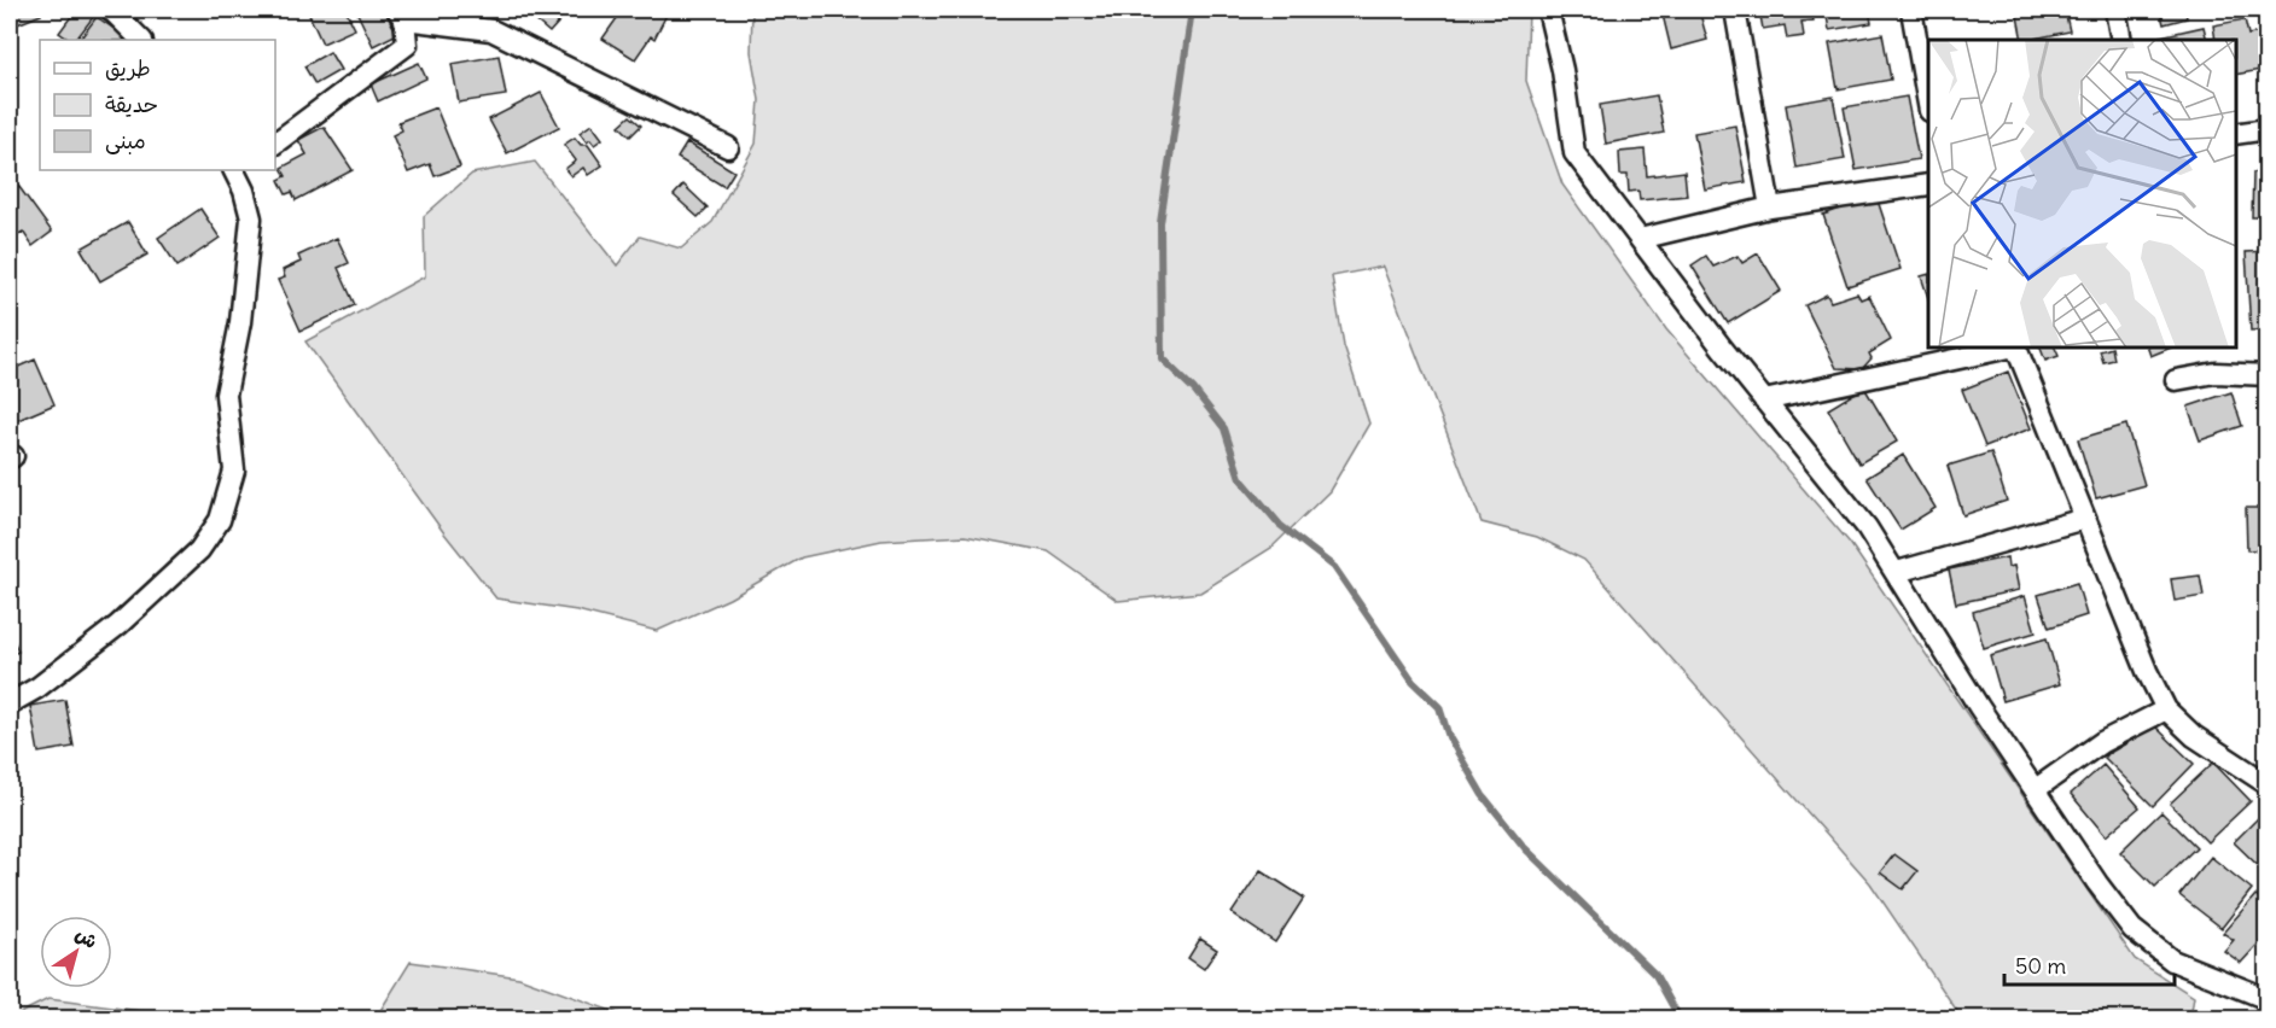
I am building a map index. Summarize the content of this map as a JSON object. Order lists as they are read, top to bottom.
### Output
{
  "legend": ["طريق", "حديقة", "مبنى"],
  "scale_bar": "50 m",
  "north": "top right"
}
